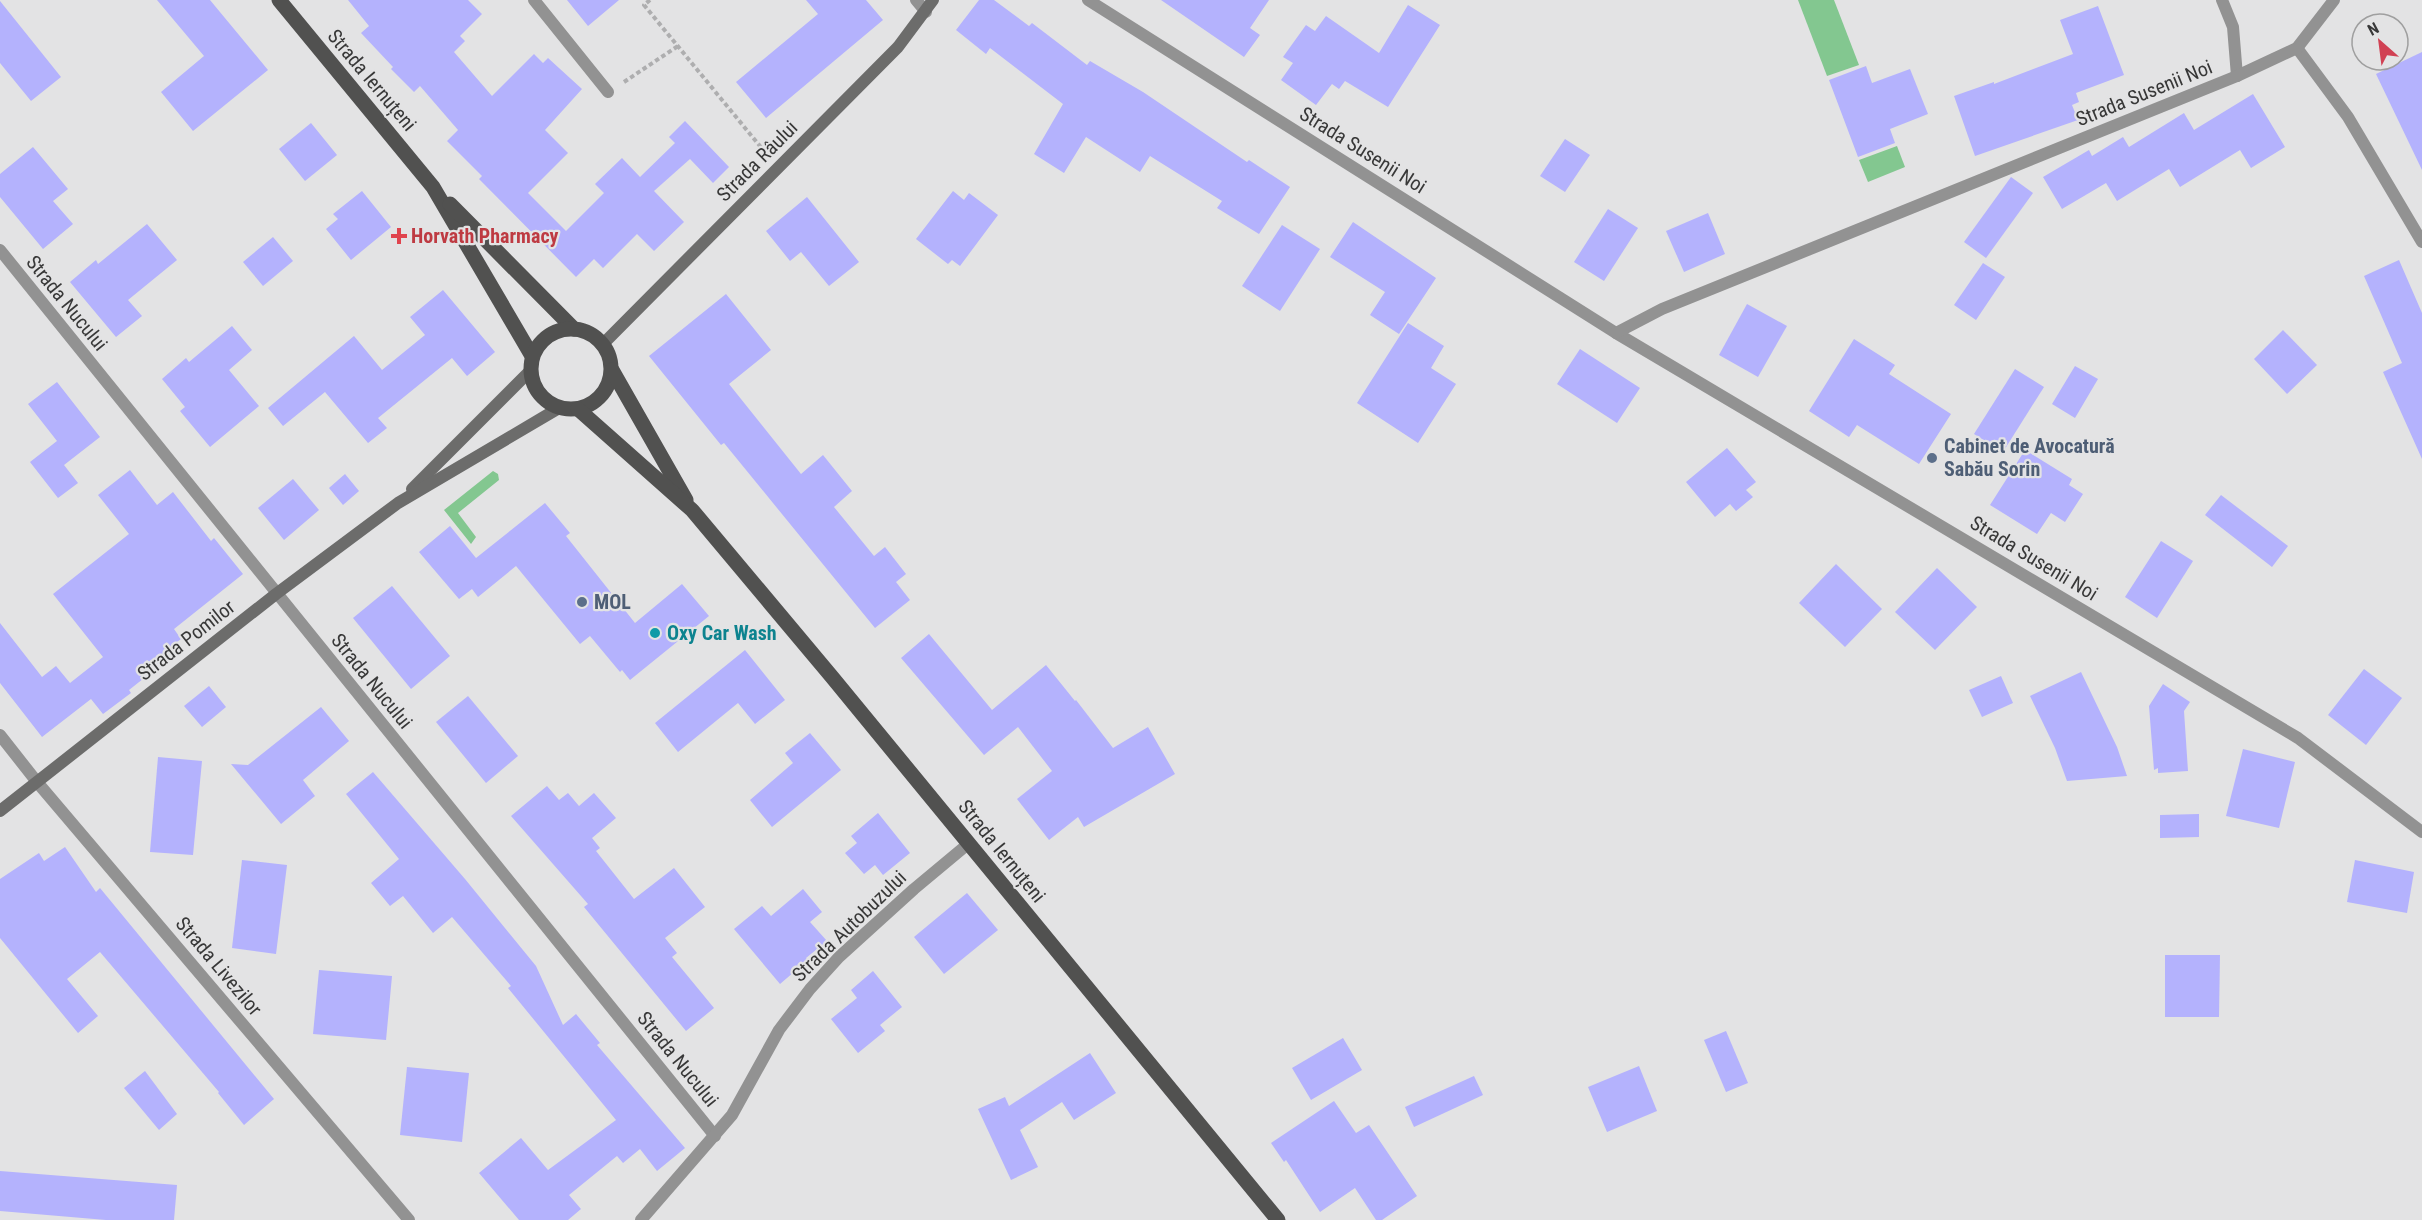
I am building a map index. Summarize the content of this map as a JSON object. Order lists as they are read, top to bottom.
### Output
{
  "streets": {
    "main road": ["Strada Iernuțeni"],
    "street": [
      "Strada Susenii Noi",
      "Strada Râului",
      "Strada Nucului",
      "Strada Pomilor",
      "Strada Autobuzului",
      "Strada Livezilor"
    ]
  },
  "crossings": [
    ["Strada Iernuțeni", "Strada Râului"],
    ["Strada Iernuțeni", "Strada Pomilor"],
    ["Strada Iernuțeni", "Strada Autobuzului"],
    ["Strada Râului", "Strada Pomilor"],
    ["Strada Nucului", "Strada Pomilor"],
    ["Strada Nucului", "Strada Autobuzului"],
    ["Strada Pomilor", "Strada Livezilor"]
  ],
  "places": {
    "health": ["Horvath Pharmacy"],
    "other": ["Cabinet de Avocatură Sabău Sorin", "MOL", "Oxy Car Wash"]
  },
  "north": "top left"
}
